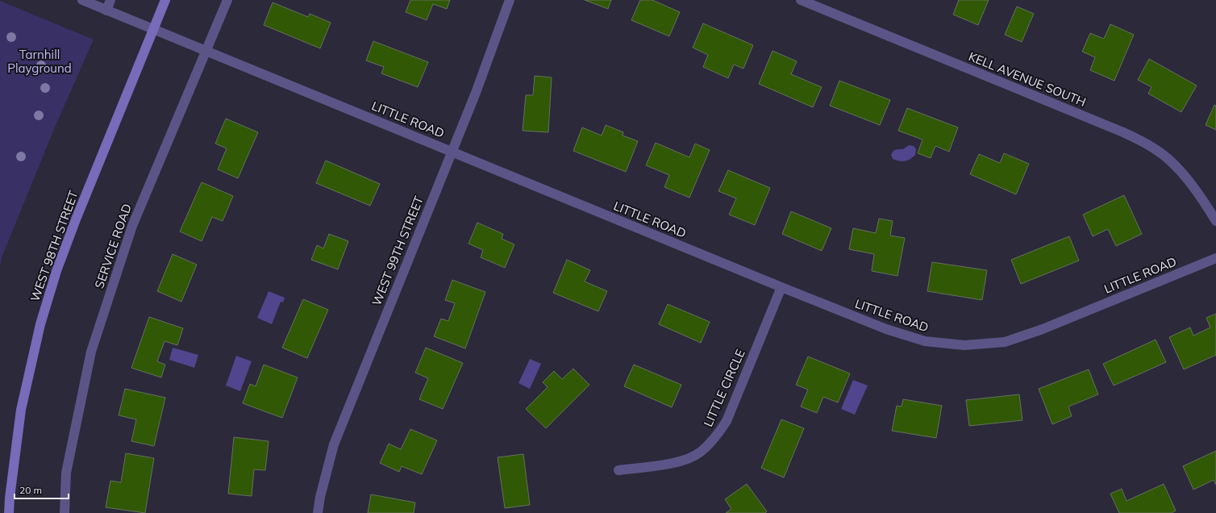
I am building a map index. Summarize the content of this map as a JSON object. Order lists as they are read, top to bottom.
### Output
{
  "streets": {
    "street": [
      "KELL AVENUE SOUTH",
      "LITTLE ROAD",
      "WEST 98TH STREET",
      "SERVICE ROAD",
      "WEST 99TH STREET",
      "LITTLE CIRCLE"
    ]
  },
  "crossings": [
    ["LITTLE ROAD", "WEST 98TH STREET"],
    ["LITTLE ROAD", "SERVICE ROAD"],
    ["LITTLE ROAD", "WEST 99TH STREET"],
    ["LITTLE ROAD", "LITTLE CIRCLE"]
  ],
  "parks": ["Tarnhill Playground"],
  "scale_bar": "20 m"
}
